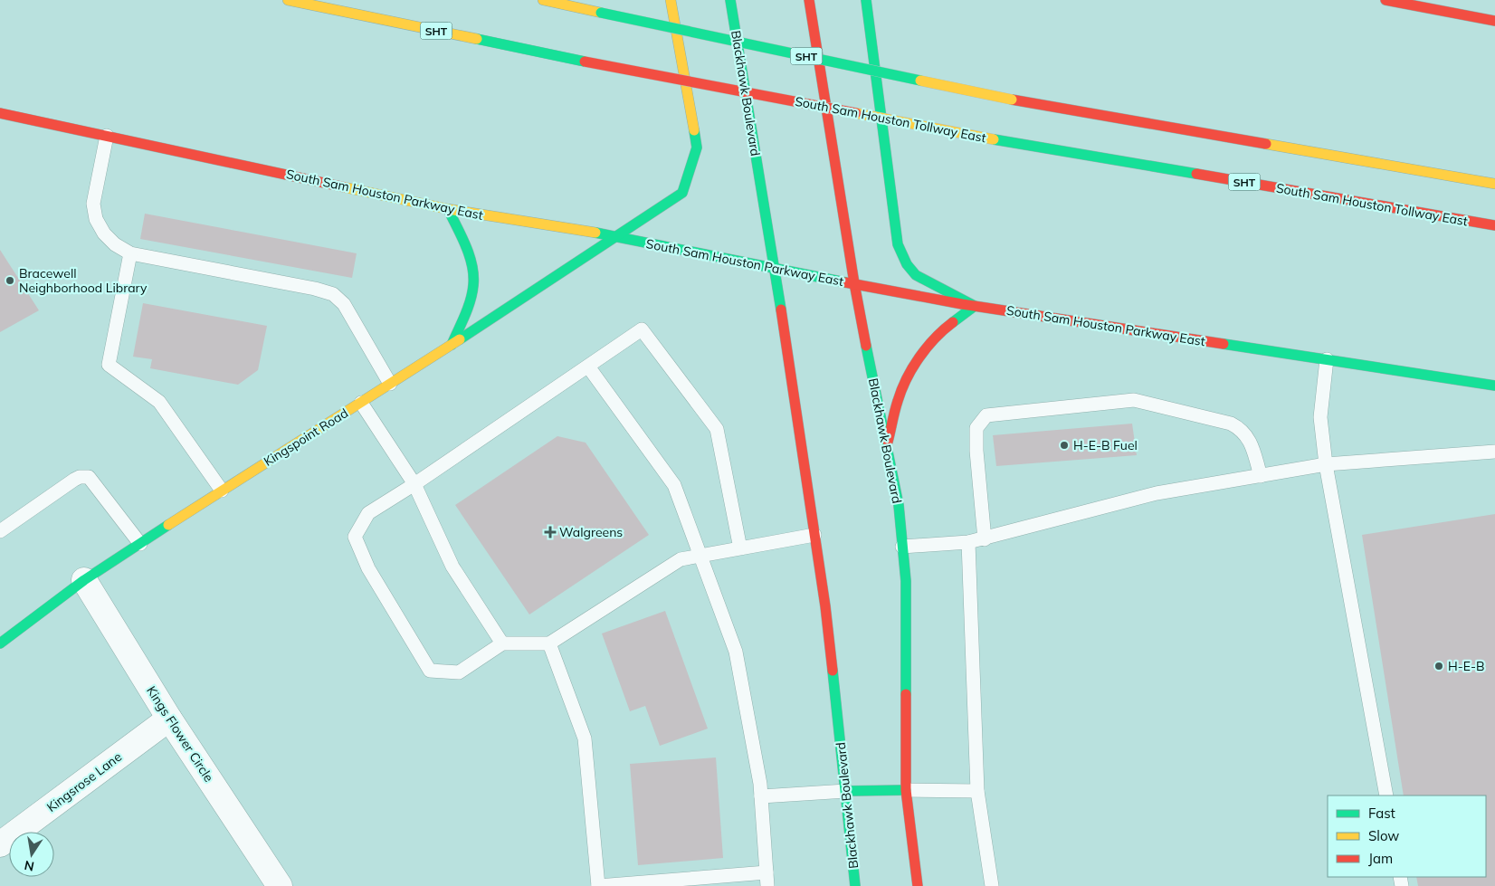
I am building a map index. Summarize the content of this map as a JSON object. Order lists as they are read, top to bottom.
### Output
{
  "streets": {
    "main road": [
      "SHT",
      "Blackhawk Boulevard",
      "South Sam Houston Tollway East",
      "South Sam Houston Parkway East",
      "Kingspoint Road"
    ],
    "street": ["Kings Flower Circle", "Kingsrose Lane"]
  },
  "crossings": [
    ["Blackhawk Boulevard", "South Sam Houston Parkway East"],
    ["South Sam Houston Parkway East", "Kingspoint Road"],
    ["Kingspoint Road", "Kings Flower Circle"],
    ["Kings Flower Circle", "Kingsrose Lane"]
  ],
  "places": {
    "other": ["Bracewell Neighborhood Library", "H-E-B Fuel", "H-E-B"],
    "health": ["Walgreens"]
  },
  "legend": ["Fast", "Slow", "Jam"],
  "north": "bottom"
}
